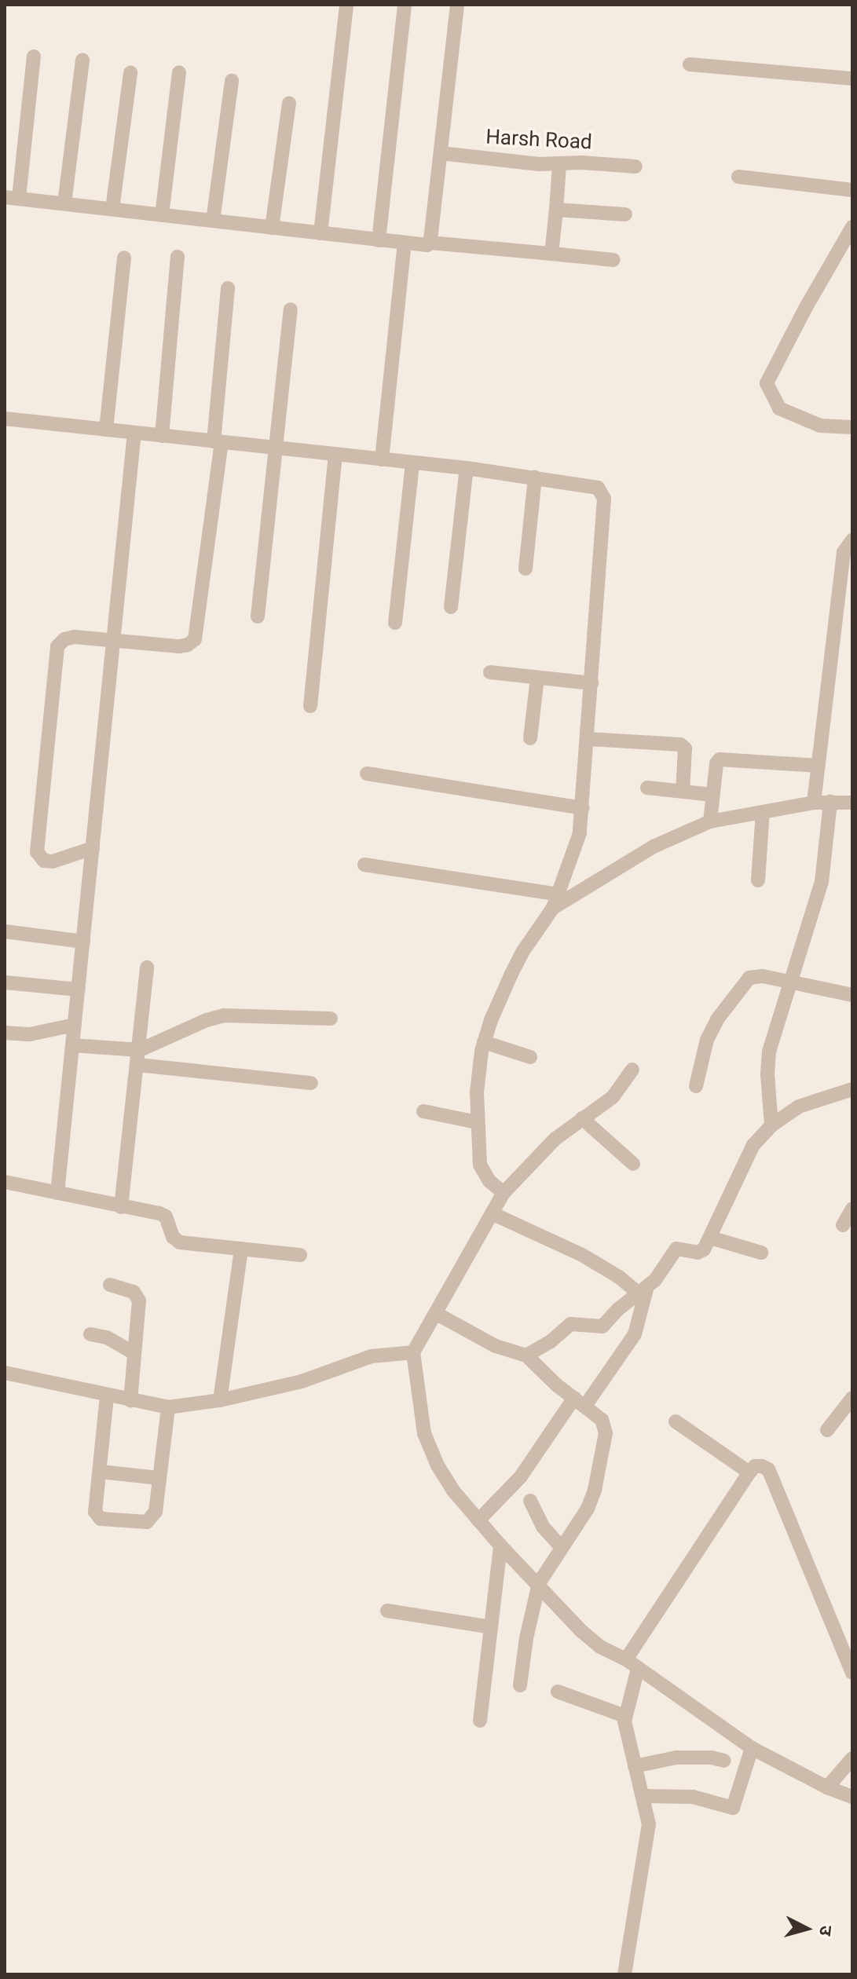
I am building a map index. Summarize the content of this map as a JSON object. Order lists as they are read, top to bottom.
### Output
{
  "streets": {
    "street": ["Harsh Road"]
  },
  "north": "right"
}
